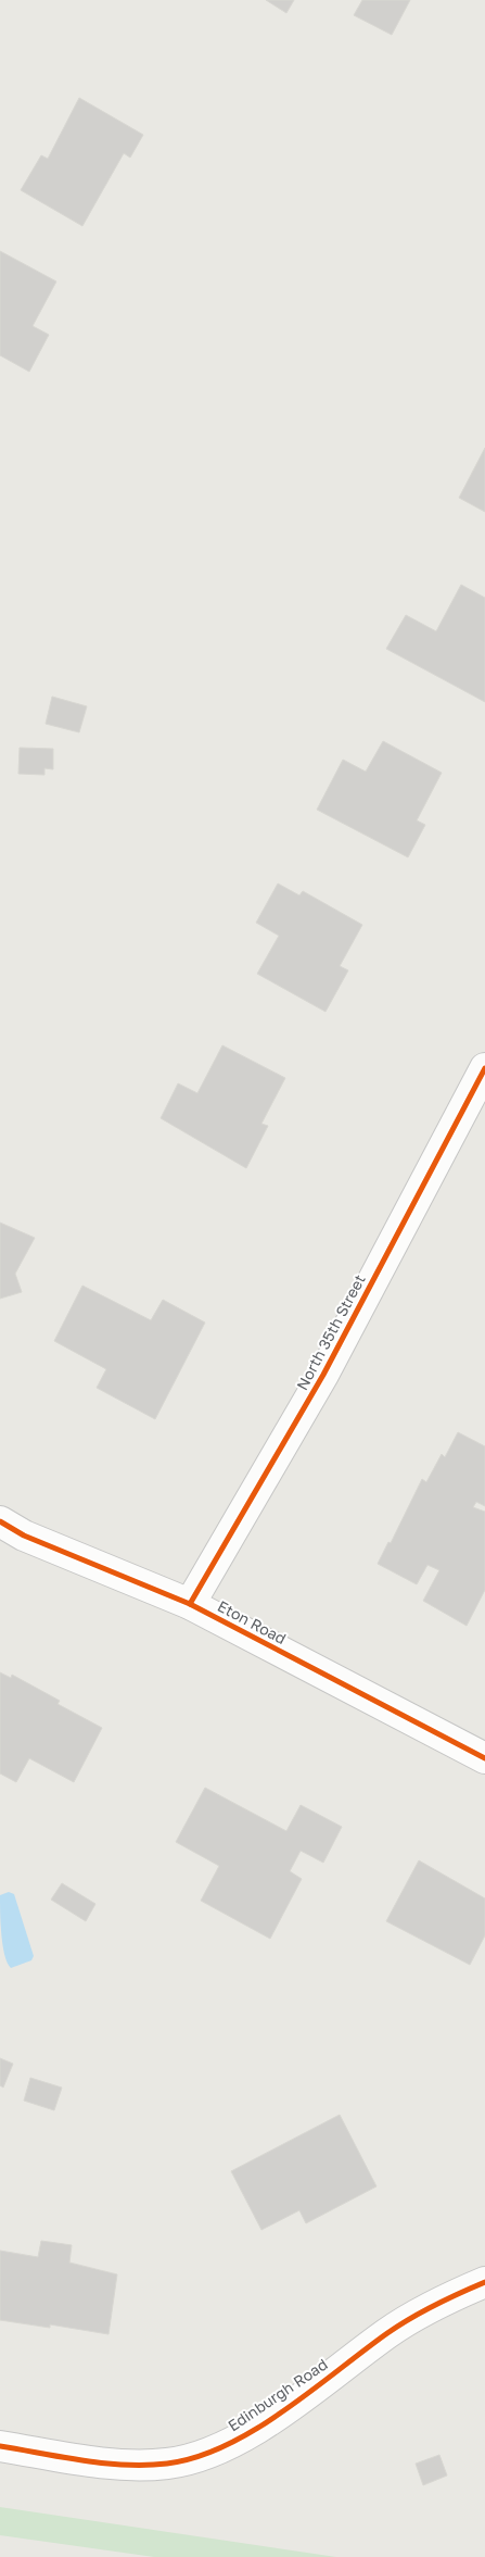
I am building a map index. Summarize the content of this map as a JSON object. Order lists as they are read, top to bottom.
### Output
{
  "streets": {
    "street": ["North 35th Street", "Eton Road", "Edinburgh Road"]
  },
  "crossings": [
    ["North 35th Street", "Eton Road"]
  ]
}
